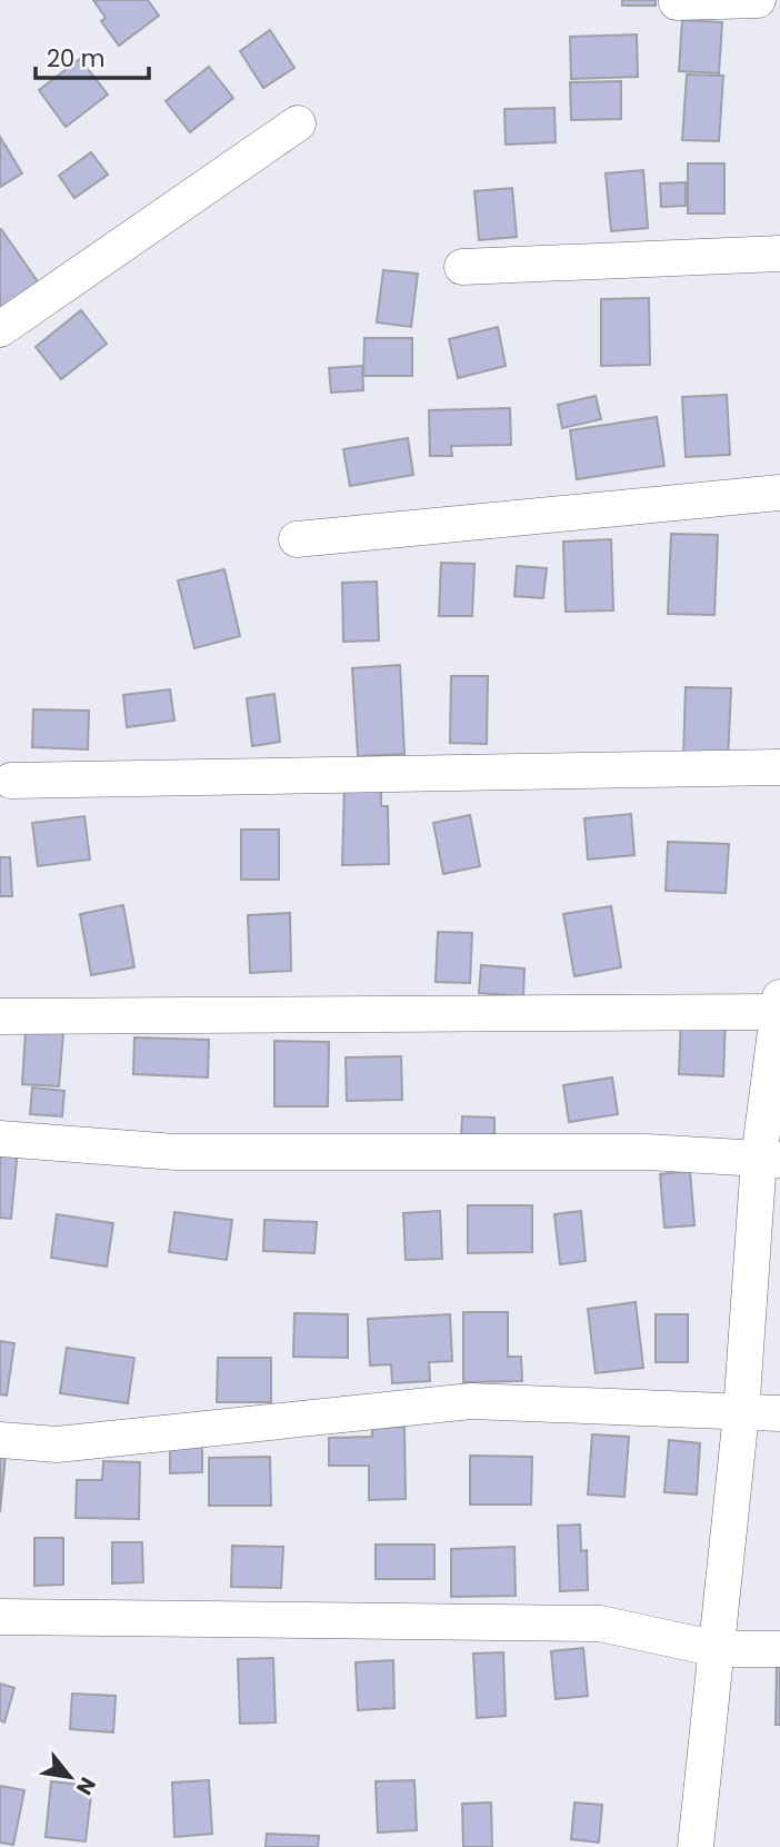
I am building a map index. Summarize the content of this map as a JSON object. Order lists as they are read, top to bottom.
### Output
{
  "scale_bar": "20 m",
  "north": "bottom right"
}
